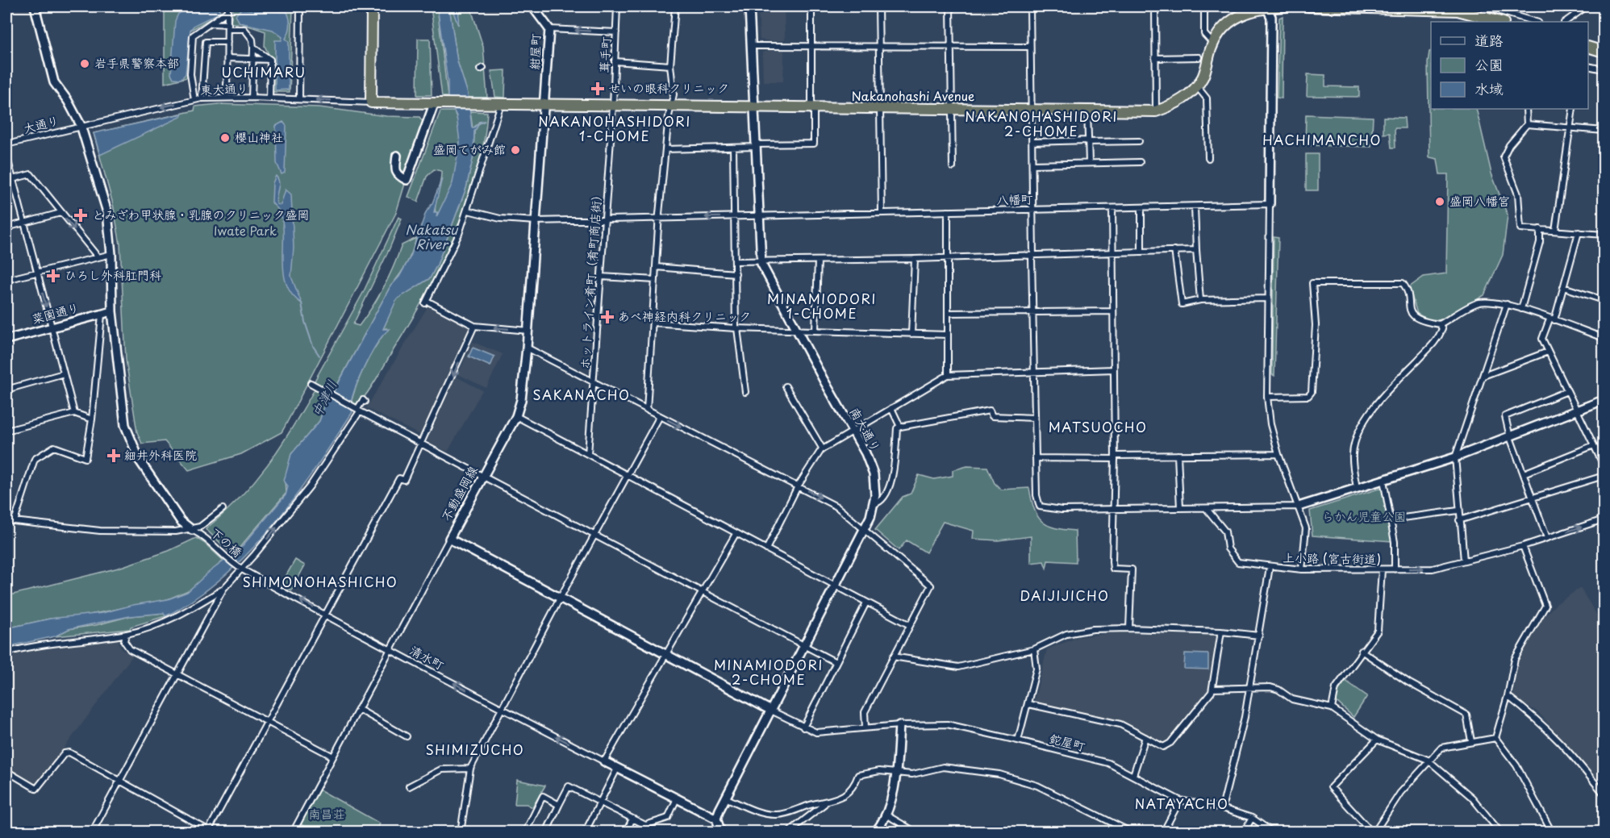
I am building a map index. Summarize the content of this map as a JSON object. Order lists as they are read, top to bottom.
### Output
{
  "streets": {
    "highway": ["Nakanohashi Avenue"],
    "street": [
      "紺屋町",
      "葺手町",
      "東大通り",
      "大通り",
      "八幡町",
      "ホットライン肴町（肴町商店街）",
      "菜園通り",
      "南大通り",
      "不動盛岡線",
      "下の橋",
      "上小路 (宮古街道)",
      "清水町",
      "鉈屋町"
    ]
  },
  "crossings": [
    ["紺屋町", "Nakanohashi Avenue"],
    ["紺屋町", "不動盛岡線"],
    ["葺手町", "Nakanohashi Avenue"],
    ["葺手町", "ホットライン肴町（肴町商店街）"],
    ["東大通り", "Nakanohashi Avenue"],
    ["東大通り", "大通り"],
    ["Nakanohashi Avenue", "ホットライン肴町（肴町商店街）"],
    ["Nakanohashi Avenue", "南大通り"],
    ["Nakanohashi Avenue", "不動盛岡線"],
    ["八幡町", "ホットライン肴町（肴町商店街）"],
    ["八幡町", "南大通り"],
    ["八幡町", "不動盛岡線"],
    ["南大通り", "不動盛岡線"],
    ["南大通り", "鉈屋町"],
    ["不動盛岡線", "鉈屋町"],
    ["下の橋", "清水町"],
    ["上小路 (宮古街道)", "鉈屋町"]
  ],
  "one_way": ["東大通り", "清水町"],
  "districts": [
    "UCHIMARU",
    "NAKANOHASHIDORI 2-CHOME",
    "NAKANOHASHIDORI 1-CHOME",
    "HACHIMANCHO",
    "MINAMIODORI 1-CHOME",
    "SAKANACHO",
    "MATSUOCHO",
    "SHIMONOHASHICHO",
    "DAIJIJICHO",
    "MINAMIODORI 2-CHOME",
    "SHIMIZUCHO",
    "NATAYACHO"
  ],
  "water": ["Nakatsu River", "中津川"],
  "parks": ["Iwate Park", "らかん児童公園", "南昌荘"],
  "places": {
    "other": [
      "岩手県警察本部",
      "櫻山神社",
      "盛岡てがみ館",
      "盛岡八幡宮"
    ],
    "health": [
      "せいの眼科クリニック",
      "とみざわ甲状腺・乳腺のクリニック盛岡",
      "ひろし外科肛門科",
      "あべ神経内科クリニック",
      "細井外科医院"
    ]
  },
  "legend": ["道路", "公園", "水域"]
}
